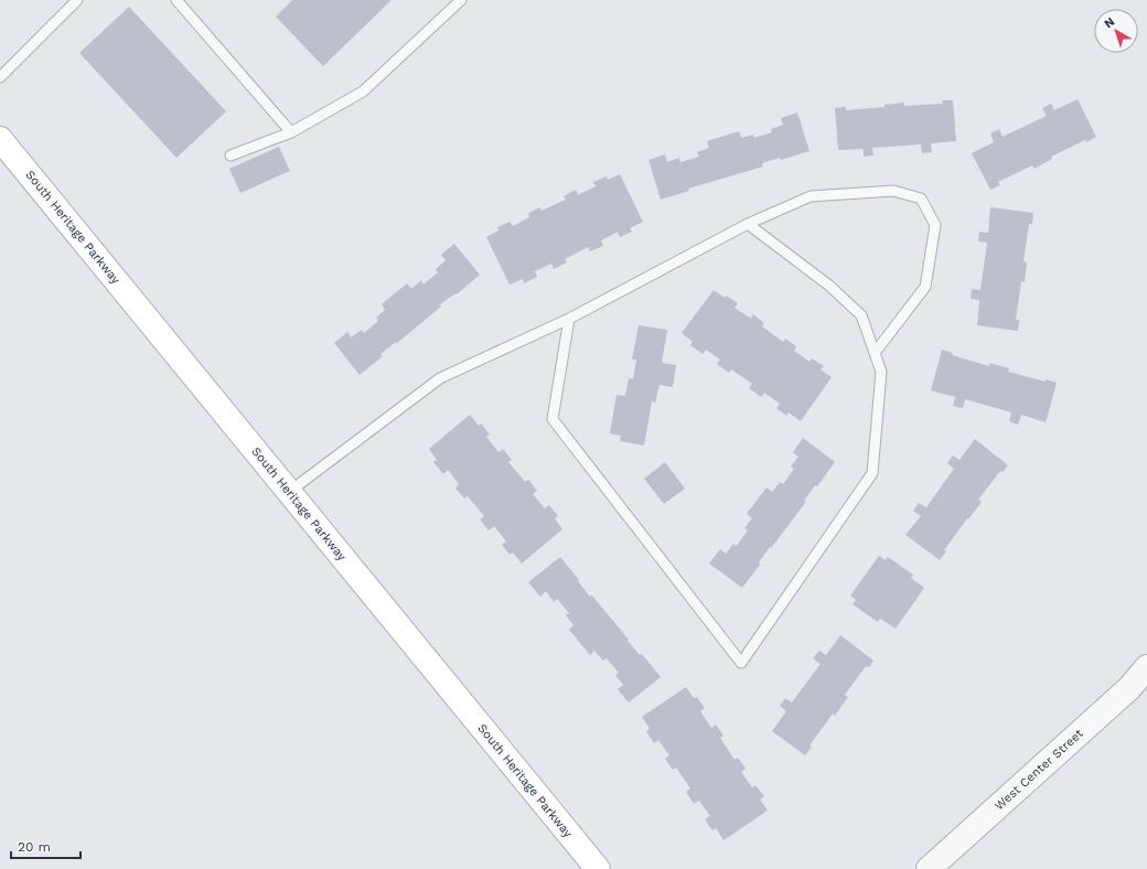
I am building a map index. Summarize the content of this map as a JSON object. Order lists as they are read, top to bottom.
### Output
{
  "streets": {
    "main road": ["South Heritage Parkway"],
    "street": ["West Center Street"]
  },
  "scale_bar": "20 m",
  "north": "top left"
}
